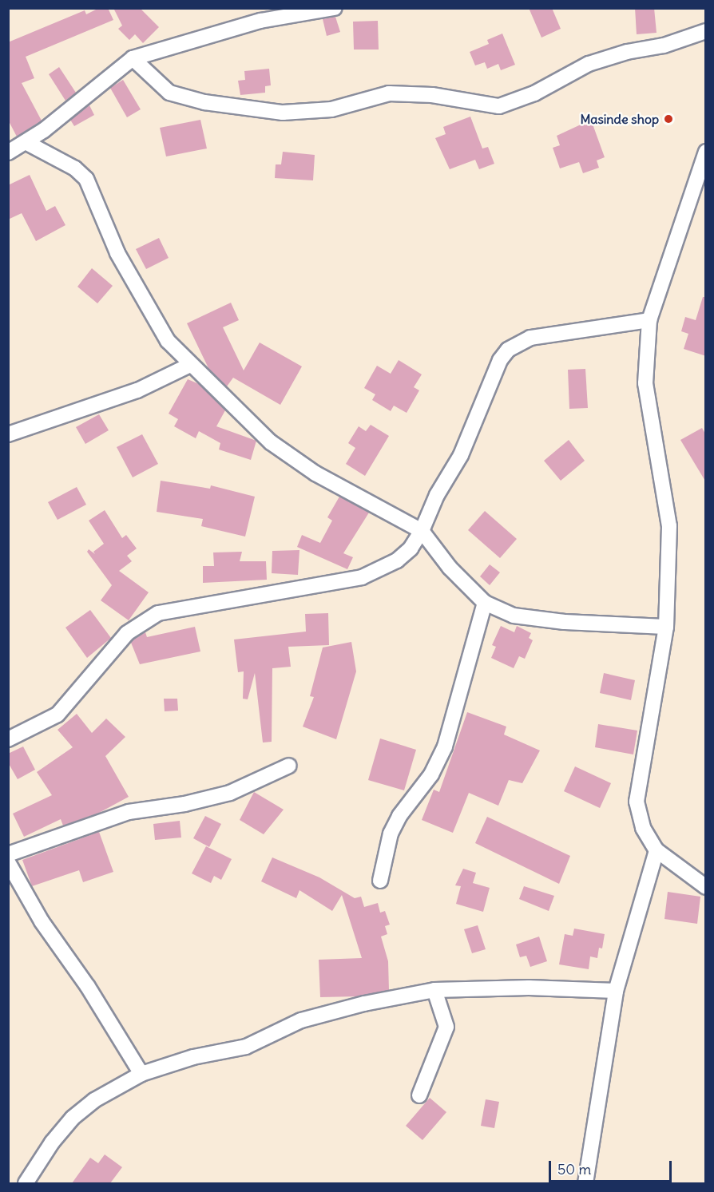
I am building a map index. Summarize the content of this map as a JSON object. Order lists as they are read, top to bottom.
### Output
{
  "places": ["Masinde shop"],
  "scale_bar": "50 m"
}
